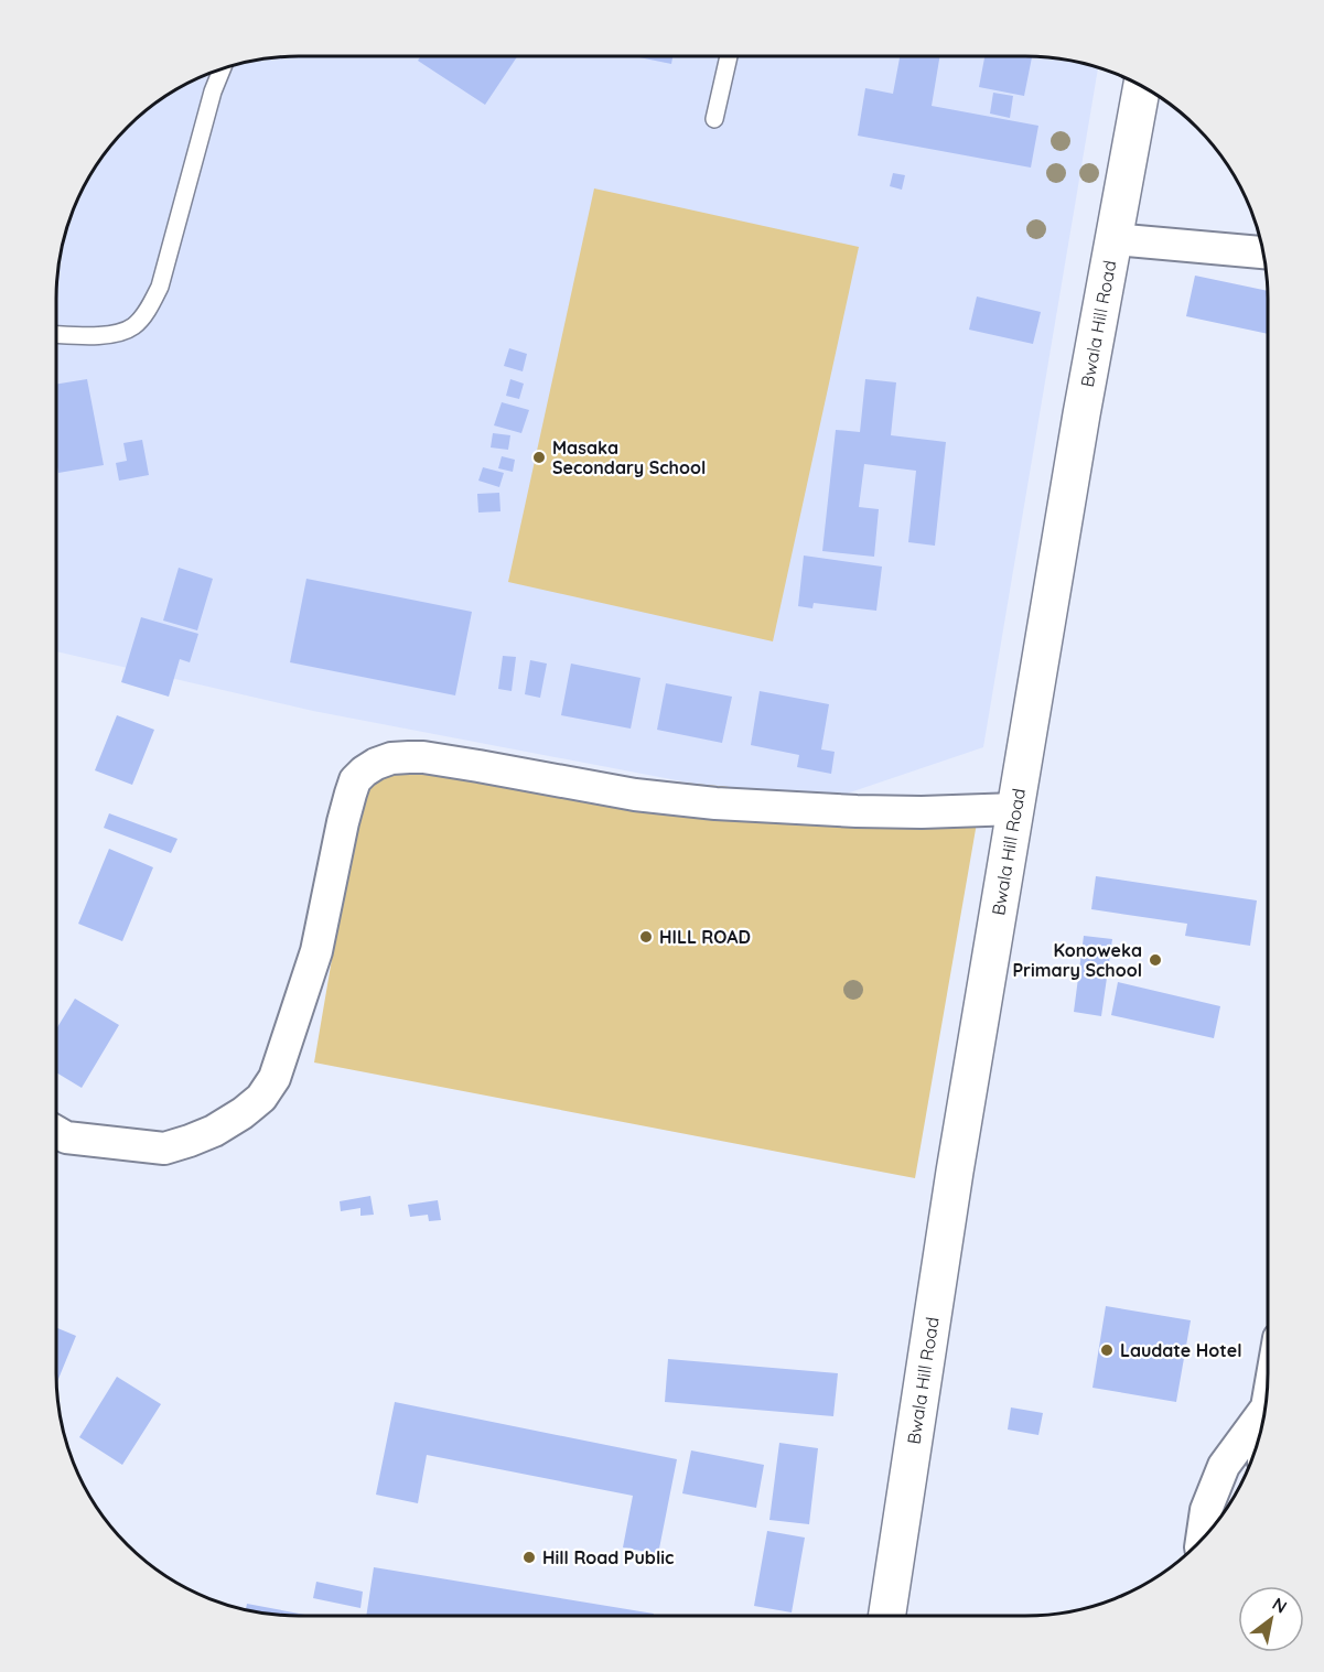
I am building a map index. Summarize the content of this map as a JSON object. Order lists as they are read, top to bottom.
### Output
{
  "streets": {
    "street": ["Bwala Hill Road"]
  },
  "places": [
    "Masaka Secondary School",
    "HILL ROAD",
    "Konoweka Primary School",
    "Laudate Hotel",
    "Hill Road Public"
  ],
  "north": "top right"
}
